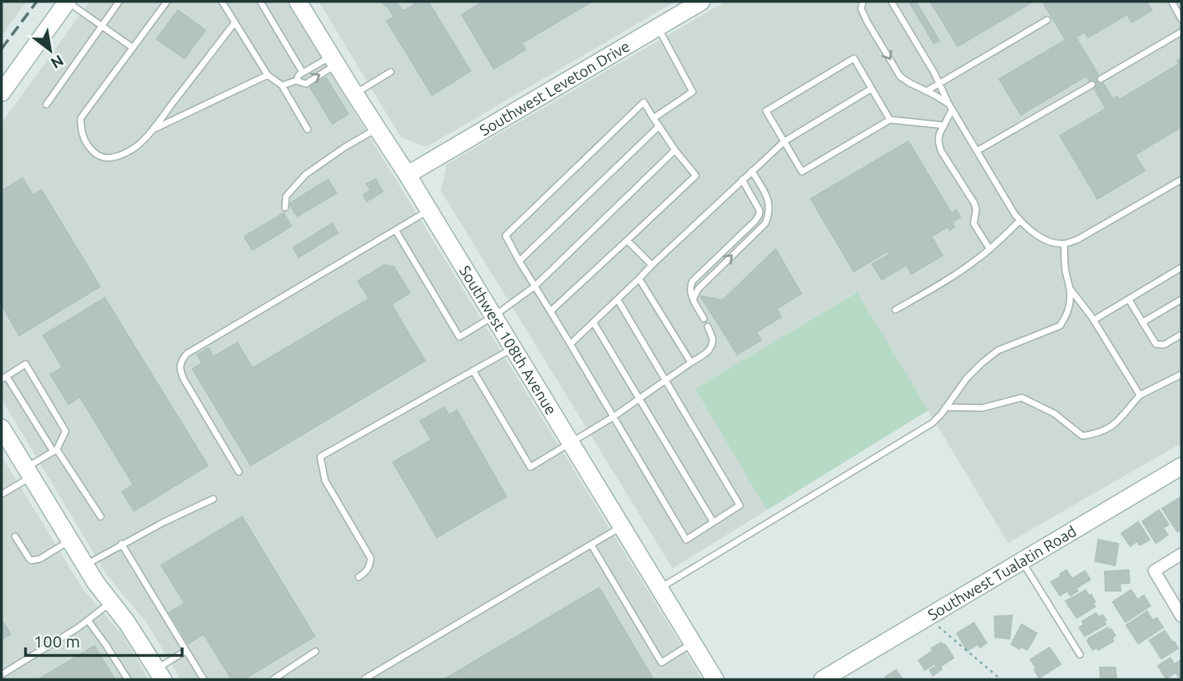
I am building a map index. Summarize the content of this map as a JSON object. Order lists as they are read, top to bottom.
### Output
{
  "streets": {
    "street": ["Southwest Leveton Drive", "Southwest 108th Avenue", "Southwest Tualatin Road"]
  },
  "crossings": [
    ["Southwest Leveton Drive", "Southwest 108th Avenue"]
  ],
  "scale_bar": "100 m",
  "north": "bottom right"
}
